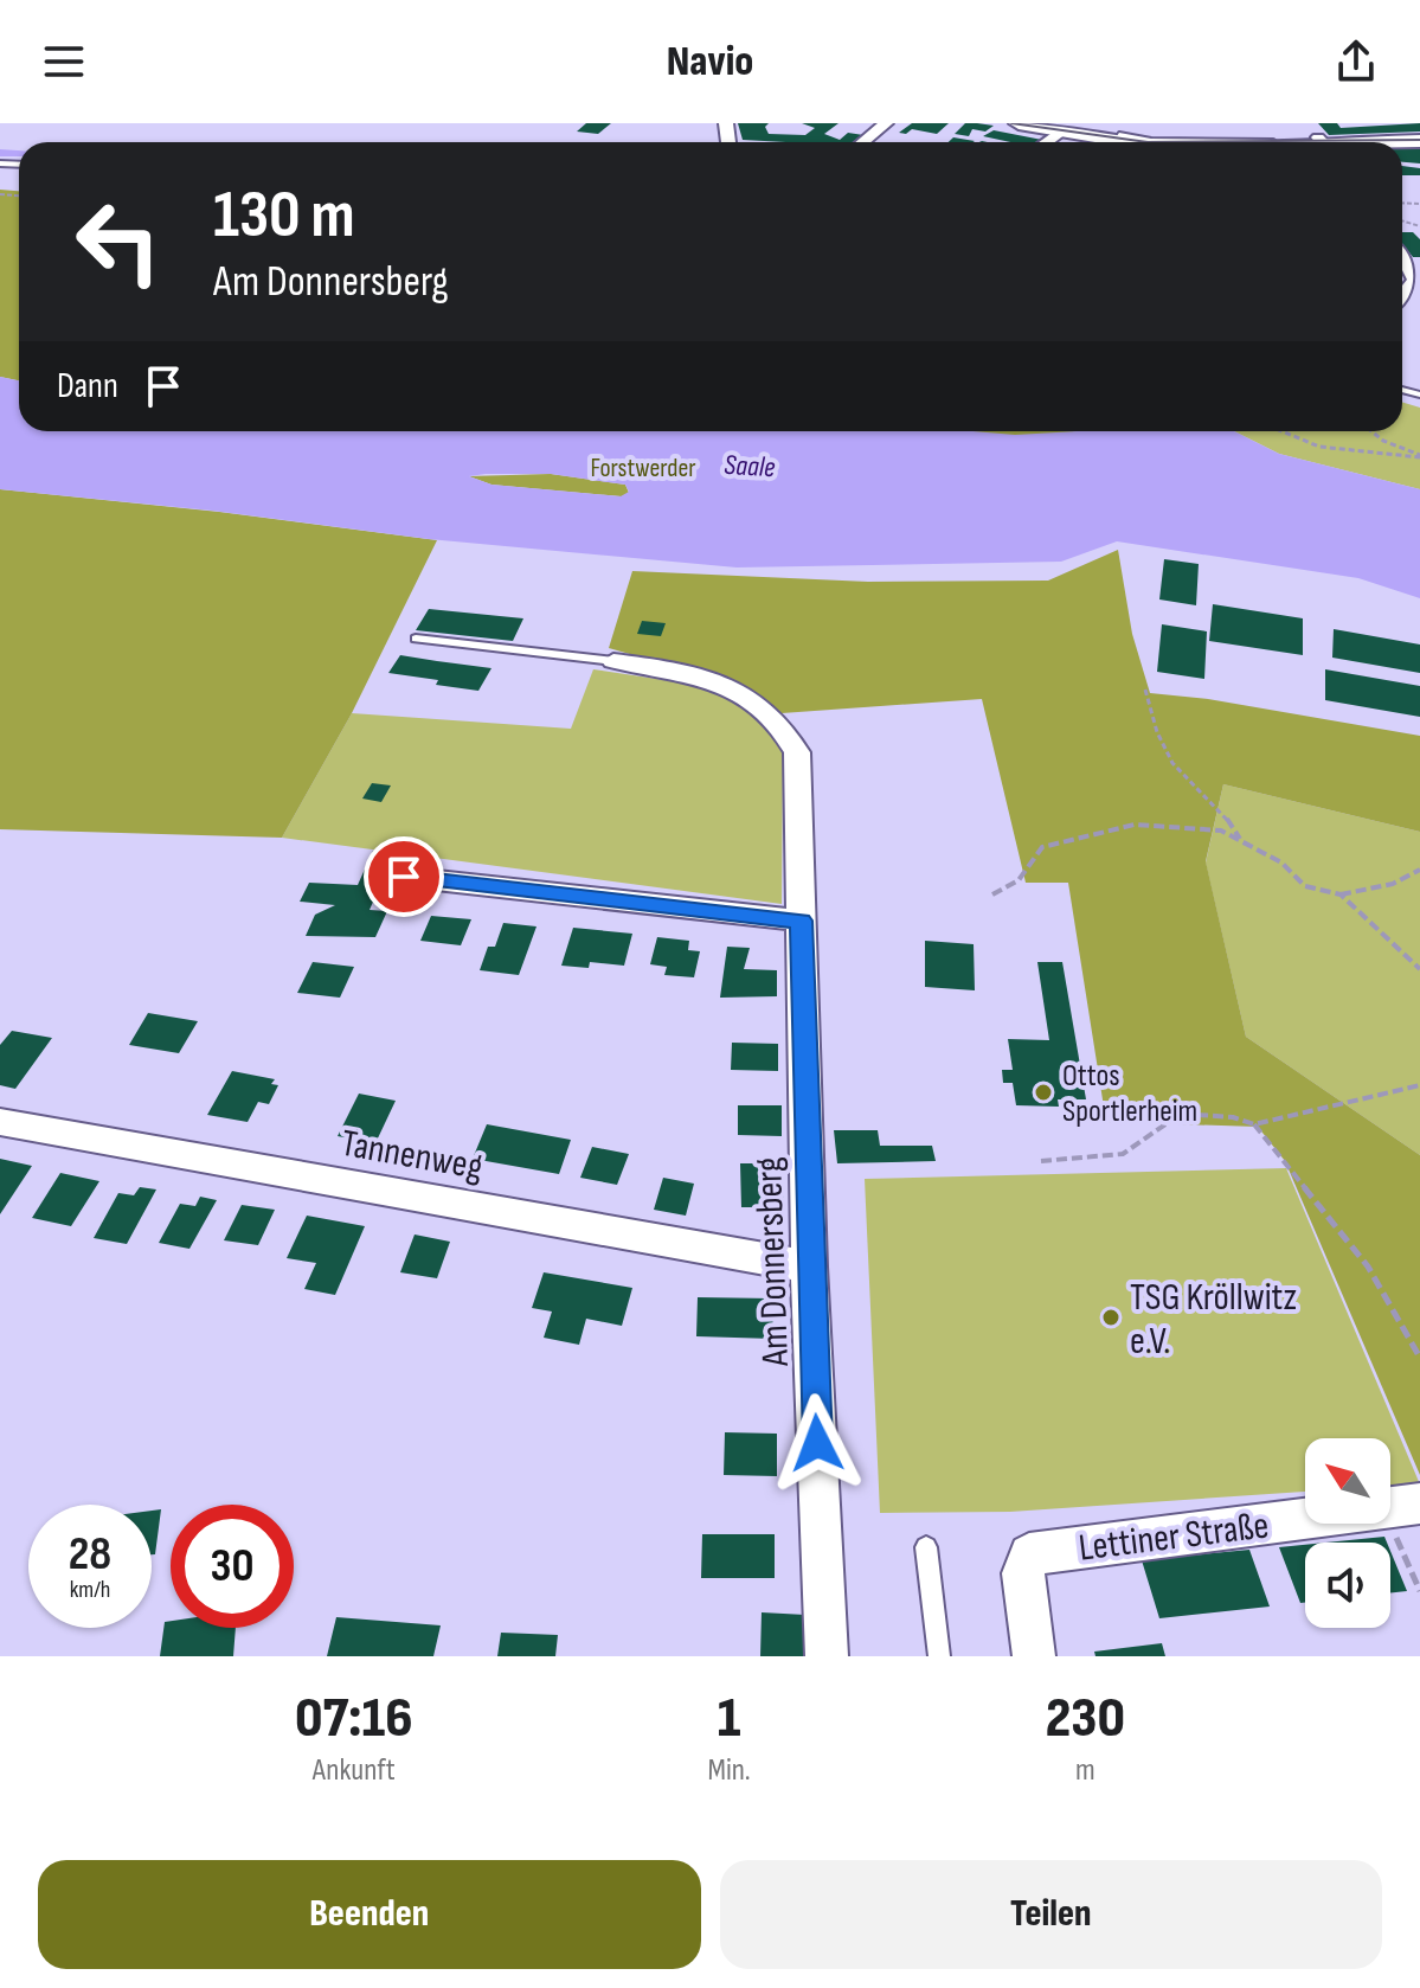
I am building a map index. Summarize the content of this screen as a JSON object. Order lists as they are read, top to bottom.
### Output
{
  "streets": {
    "street": ["Tannenweg", "Am Donnersberg", "Lettiner Straße"]
  },
  "crossings": [
    ["Tannenweg", "Am Donnersberg"]
  ],
  "water": ["Saale"],
  "parks": ["Forstwerder"],
  "places": ["Ottos Sportlerheim", "TSG Kröllwitz e.V."],
  "north": "top left",
  "page": {
    "header": "Navio",
    "turn": ["130 m", "Am Donnersberg"],
    "then": "Dann",
    "speed": "28 km/h",
    "limit": "30",
    "eta": [
      "07:16",
      "Ankunft",
      "1",
      "Min.",
      "230",
      "m"
    ],
    "buttons": ["Beenden", "Teilen"]
  }
}
